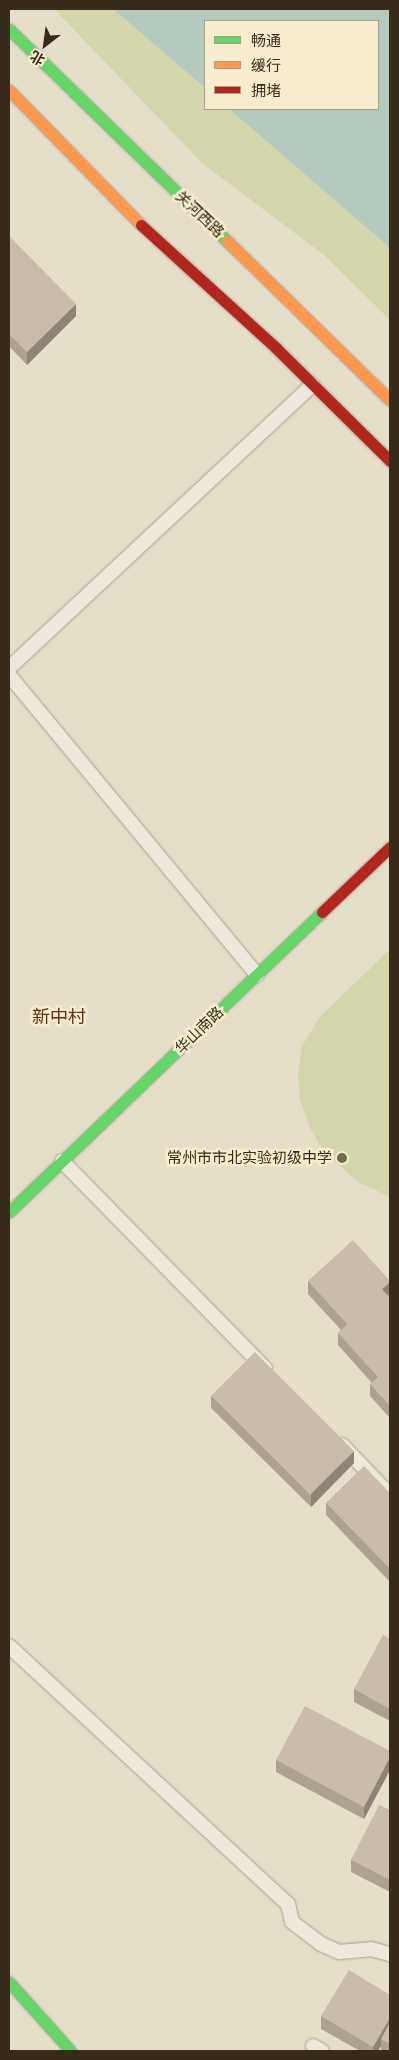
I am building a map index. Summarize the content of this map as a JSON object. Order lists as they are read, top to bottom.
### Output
{
  "streets": {
    "main road": ["关河西路", "华山南路"]
  },
  "districts": ["新中村"],
  "places": ["常州市市北实验初级中学"],
  "legend": ["畅通", "缓行", "拥堵"],
  "north": "bottom left"
}
